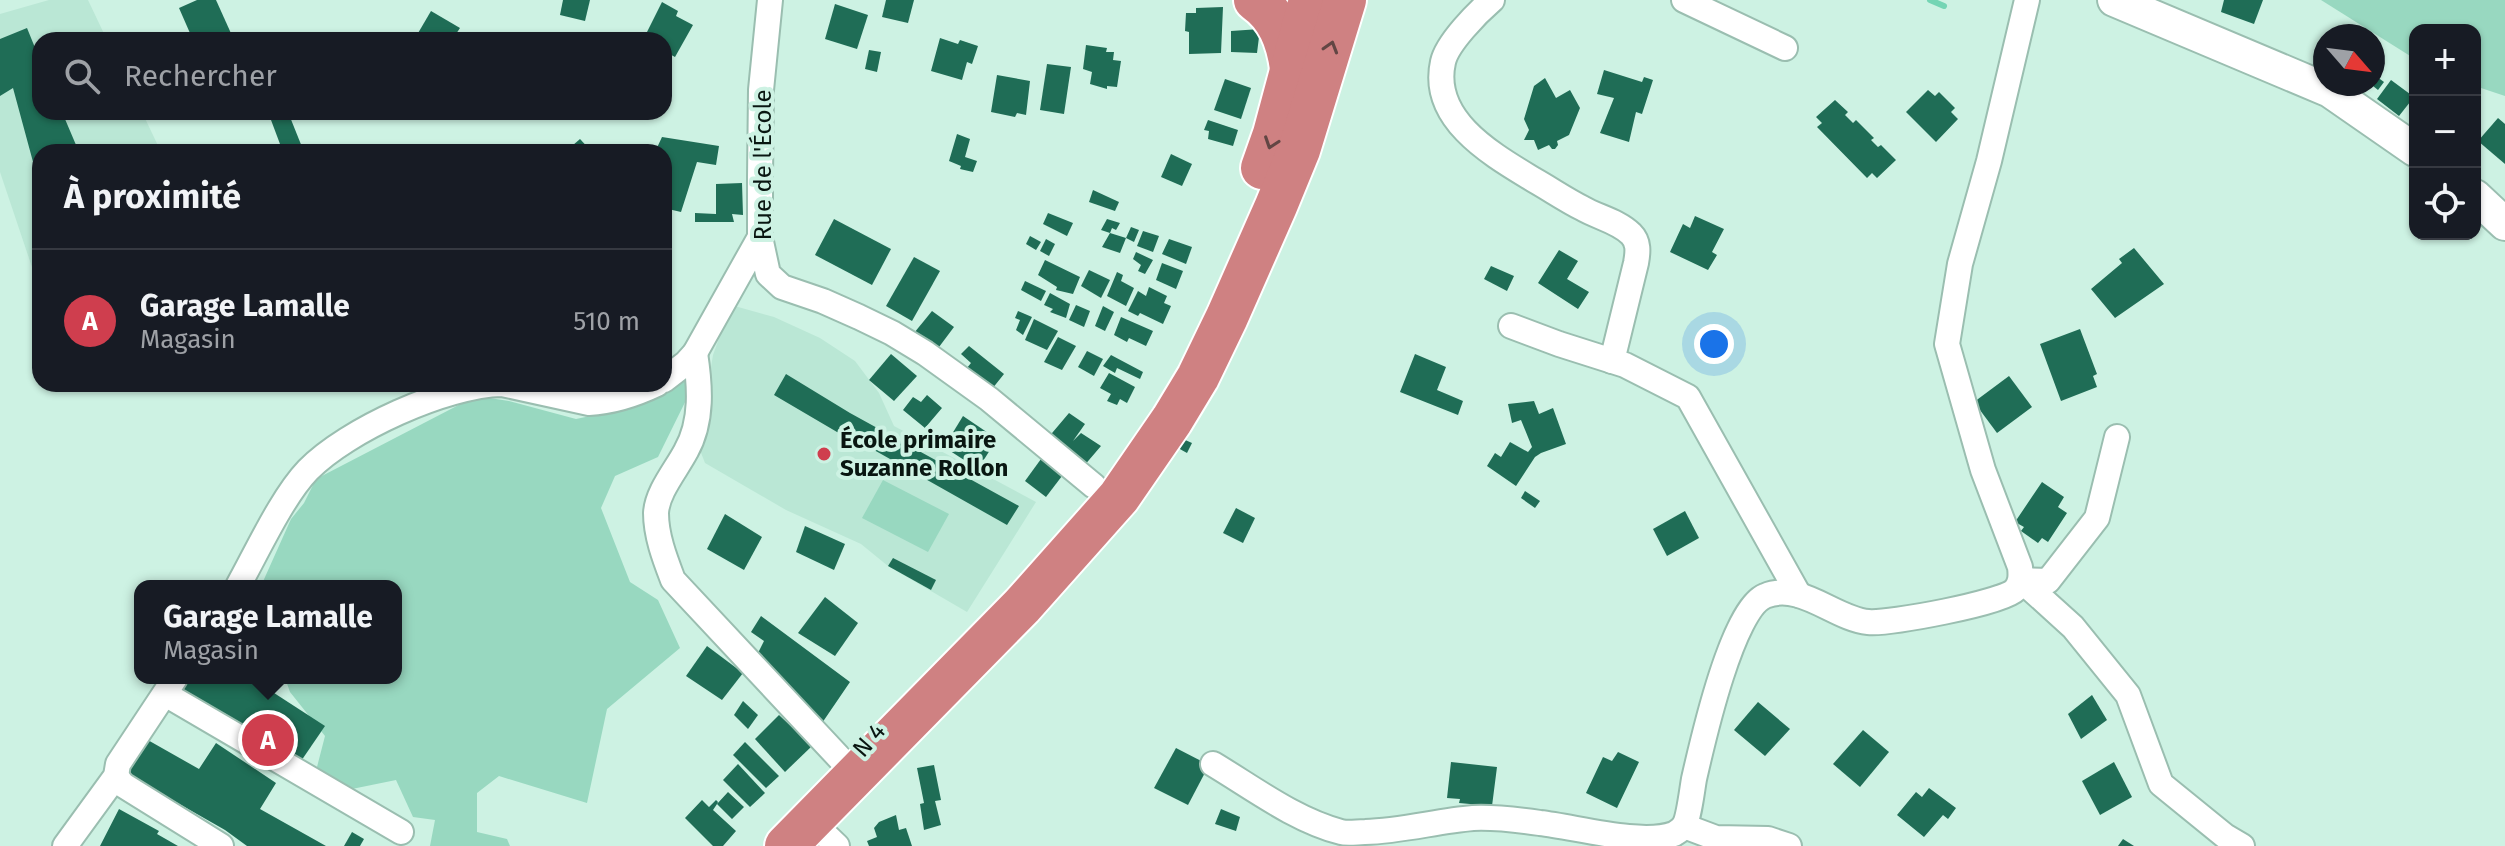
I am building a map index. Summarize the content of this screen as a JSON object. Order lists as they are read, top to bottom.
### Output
{
  "streets": {
    "highway": ["N 4"],
    "street": ["Rue de l'École"]
  },
  "crossings": [
    ["Rue de l'École", "N 4"]
  ],
  "places": ["École primaire Suzanne Rollon"],
  "north": "bottom right",
  "page": {
    "map_buttons": ["+", "−"],
    "search": "Rechercher",
    "heading": "À proximité",
    "list": [
      {
        "mark": "A",
        "name": "Garage Lamalle",
        "note": "Magasin",
        "value": "510 m"
      }
    ],
    "popup": ["Garage Lamalle", "Magasin"],
    "pins": "A"
  }
}
